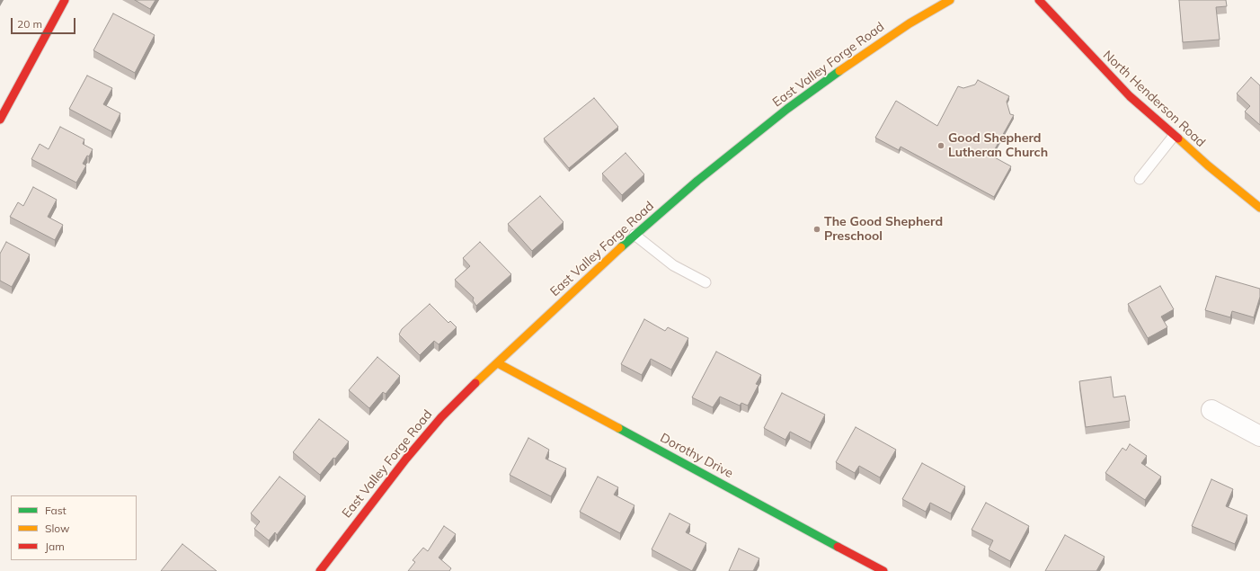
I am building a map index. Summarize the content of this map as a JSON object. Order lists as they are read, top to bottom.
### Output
{
  "streets": {
    "street": ["East Valley Forge Road", "North Henderson Road", "Dorothy Drive"]
  },
  "crossings": [
    ["East Valley Forge Road", "Dorothy Drive"]
  ],
  "places": ["Good Shepherd Lutheran Church", "The Good Shepherd Preschool"],
  "legend": ["Fast", "Slow", "Jam"],
  "scale_bar": "20 m"
}
